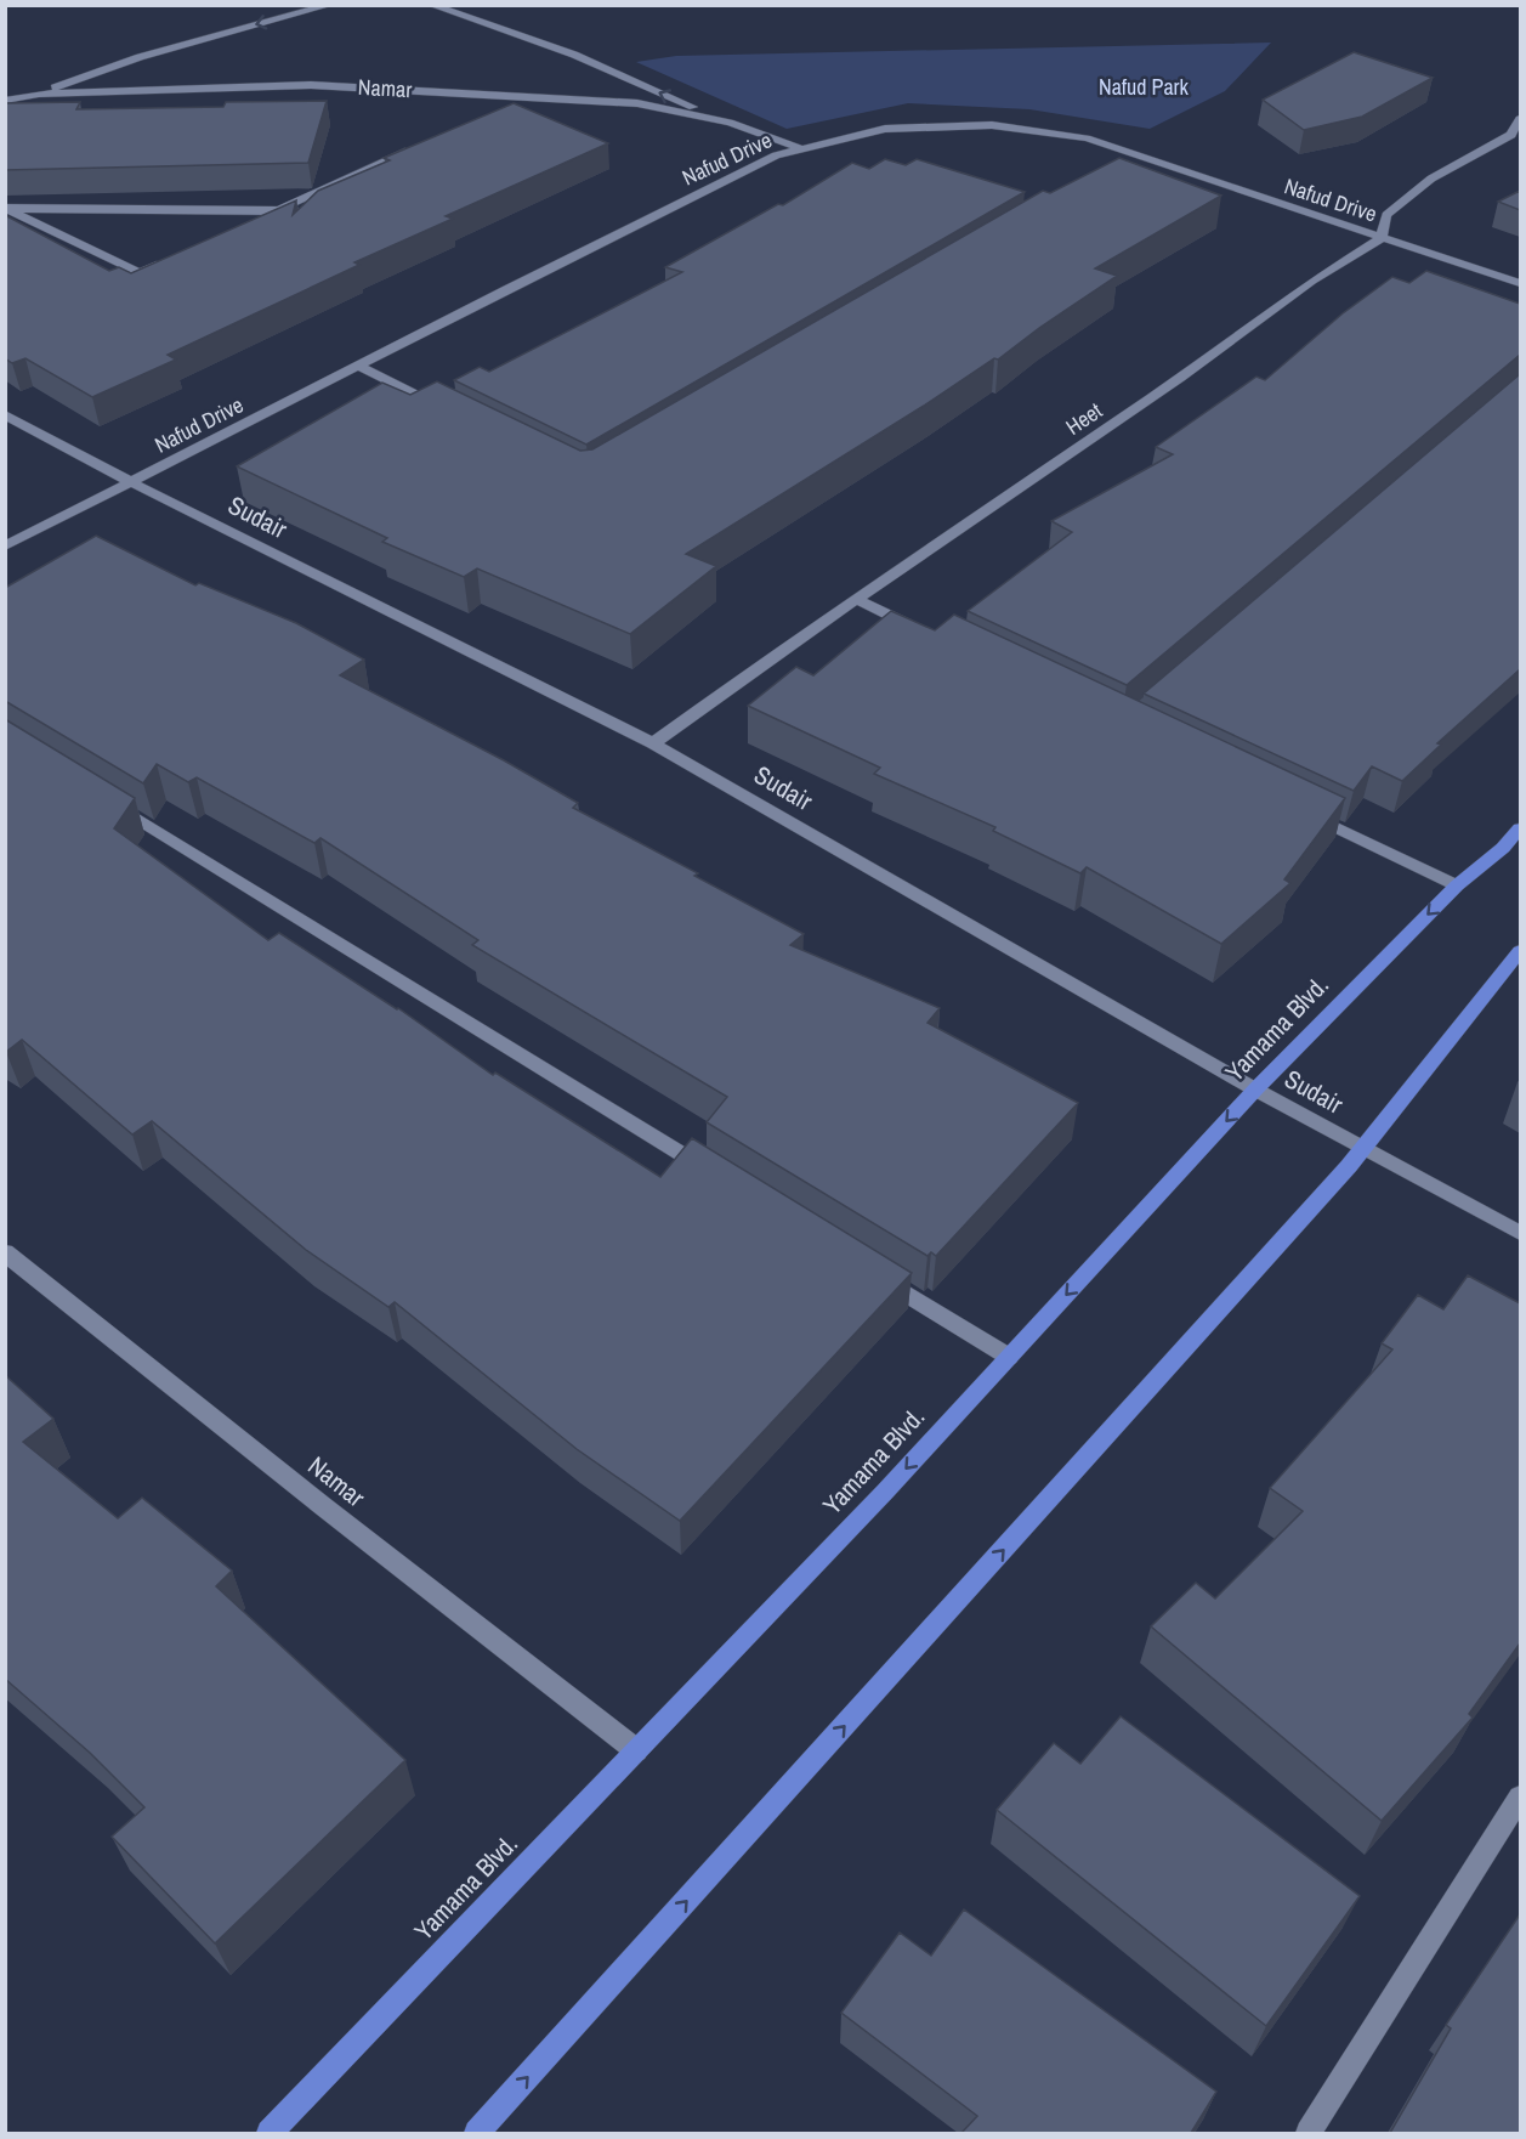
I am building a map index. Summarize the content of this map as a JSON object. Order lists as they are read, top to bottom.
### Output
{
  "streets": {
    "main road": ["Yamama Blvd."],
    "street": [
      "Namar",
      "Nafud Drive",
      "Heet",
      "Sudair"
    ]
  },
  "crossings": [
    ["Namar", "Nafud Drive"],
    ["Namar", "Yamama Blvd."],
    ["Nafud Drive", "Heet"],
    ["Nafud Drive", "Sudair"],
    ["Heet", "Sudair"],
    ["Sudair", "Yamama Blvd."]
  ],
  "parks": ["Nafud Park"]
}
